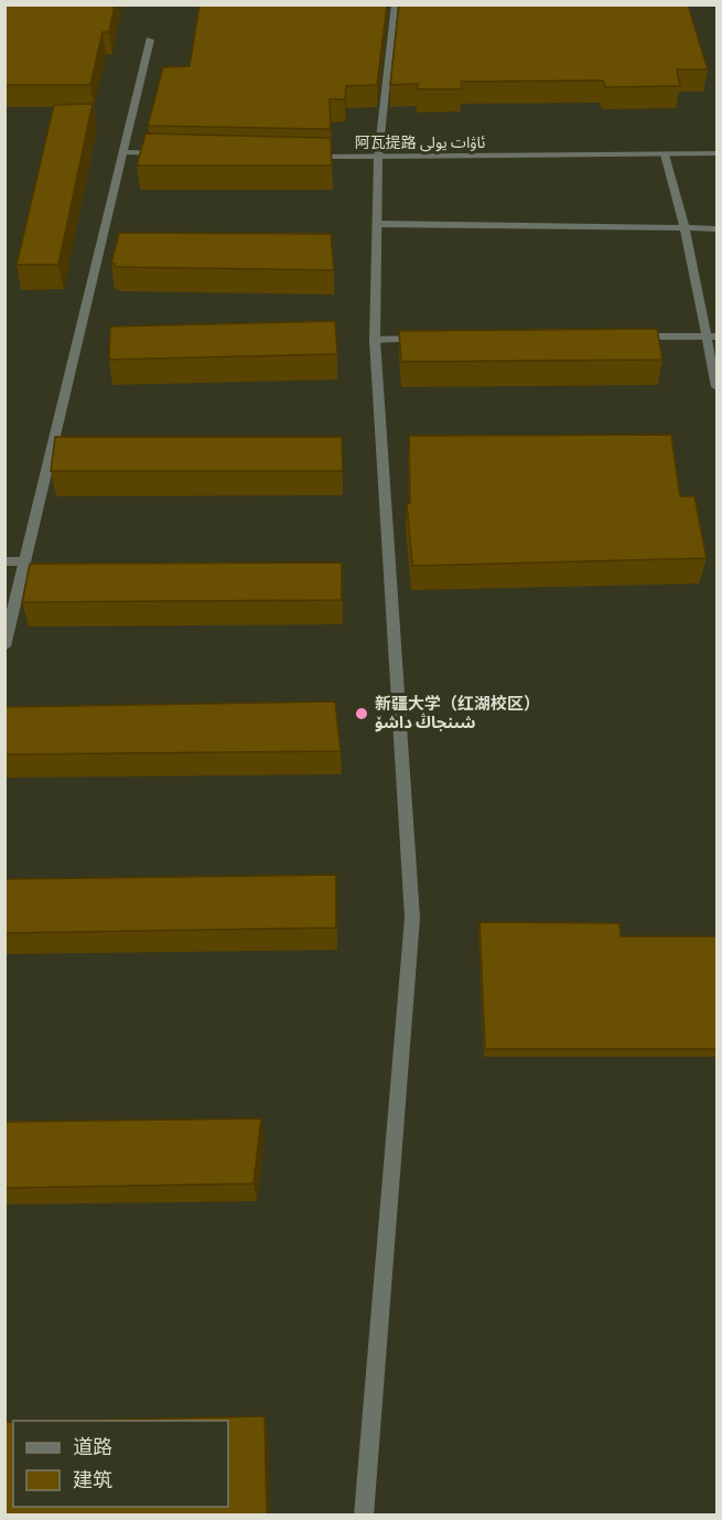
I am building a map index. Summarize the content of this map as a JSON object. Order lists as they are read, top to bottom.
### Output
{
  "streets": {
    "street": ["阿瓦提路 ئاۋات يولى"]
  },
  "places": ["新疆大学（红湖校区） شىنجاڭ داشۆ"],
  "legend": ["道路", "建筑"]
}
